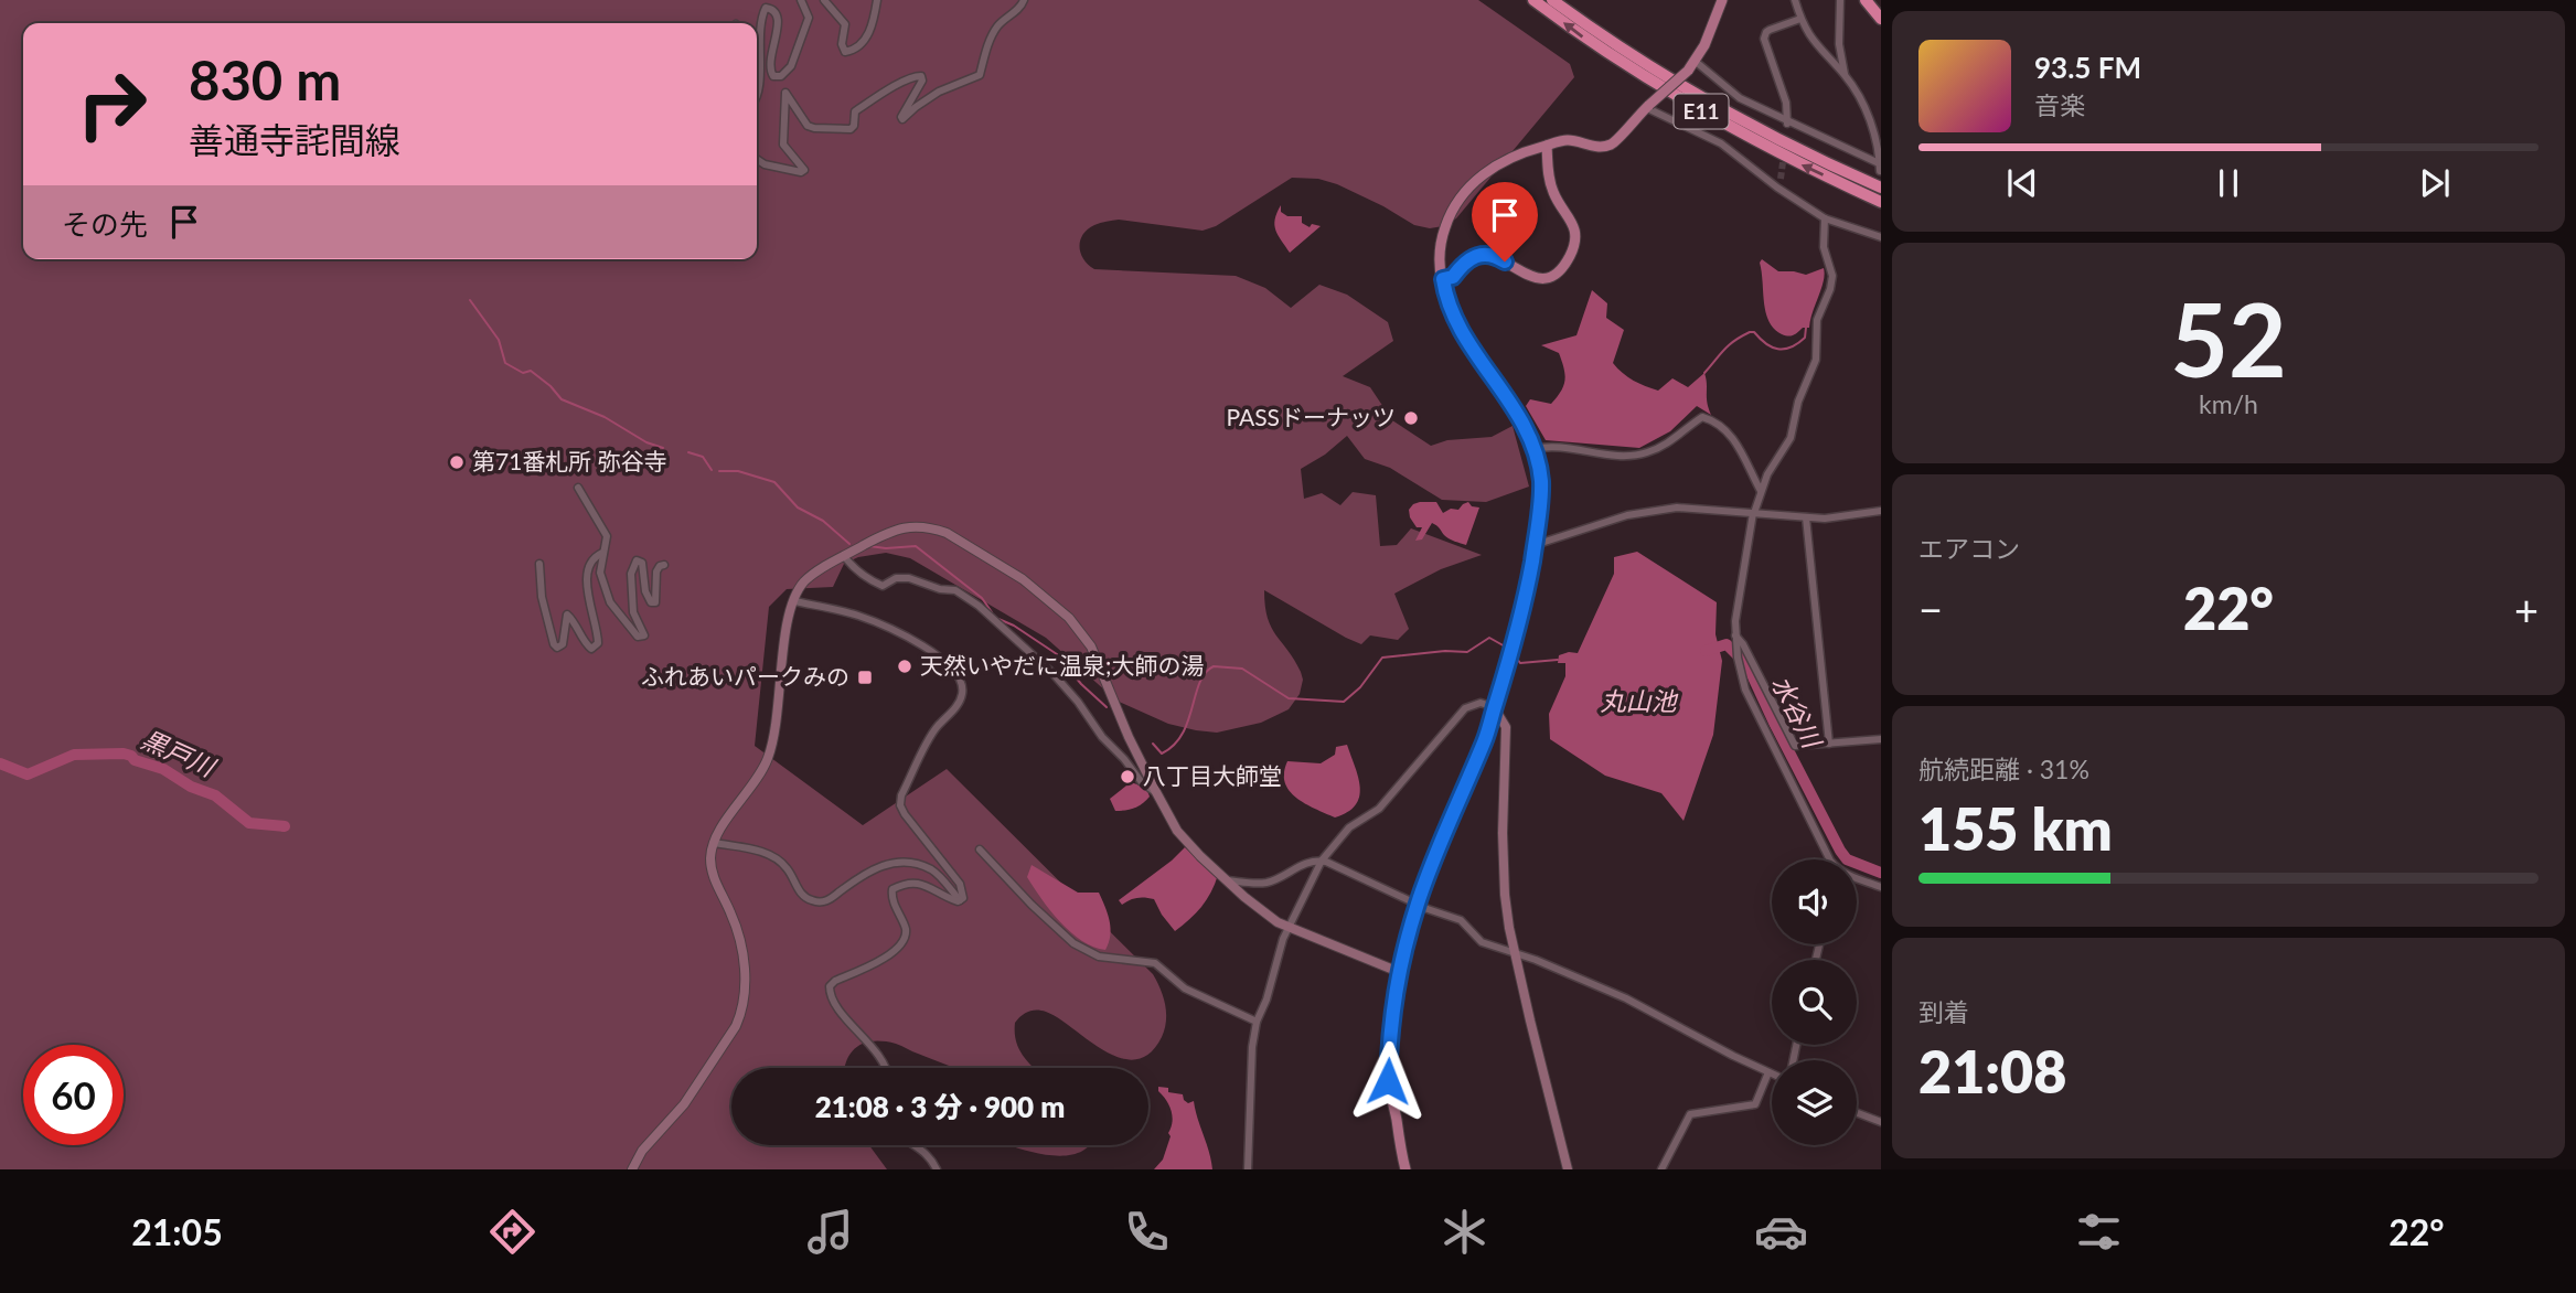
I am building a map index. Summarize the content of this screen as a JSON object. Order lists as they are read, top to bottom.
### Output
{
  "streets": {
    "highway": ["E11"]
  },
  "water": ["丸山池", "水谷川", "黒戸川"],
  "places": {
    "other": [
      "PASSドーナッツ",
      "第71番札所 弥谷寺",
      "天然いやだに温泉;大師の湯",
      "八丁目大師堂"
    ],
    "transit": ["ふれあいパークみの"]
  },
  "page": {
    "turn": ["830 m", "善通寺詫間線"],
    "song": ["93.5 FM", "音楽"],
    "then": "その先",
    "tile": [
      ["52", "km/h"],
      "エアコン",
      ["航続距離 · 31%", "155 km"],
      ["到着", "21:08"]
    ],
    "heat": ["−", "22°", "+"],
    "limit": "60",
    "trip": "21:08 · 3 分 · 900 m",
    "tabs": ["21:05", "22°"]
  }
}
